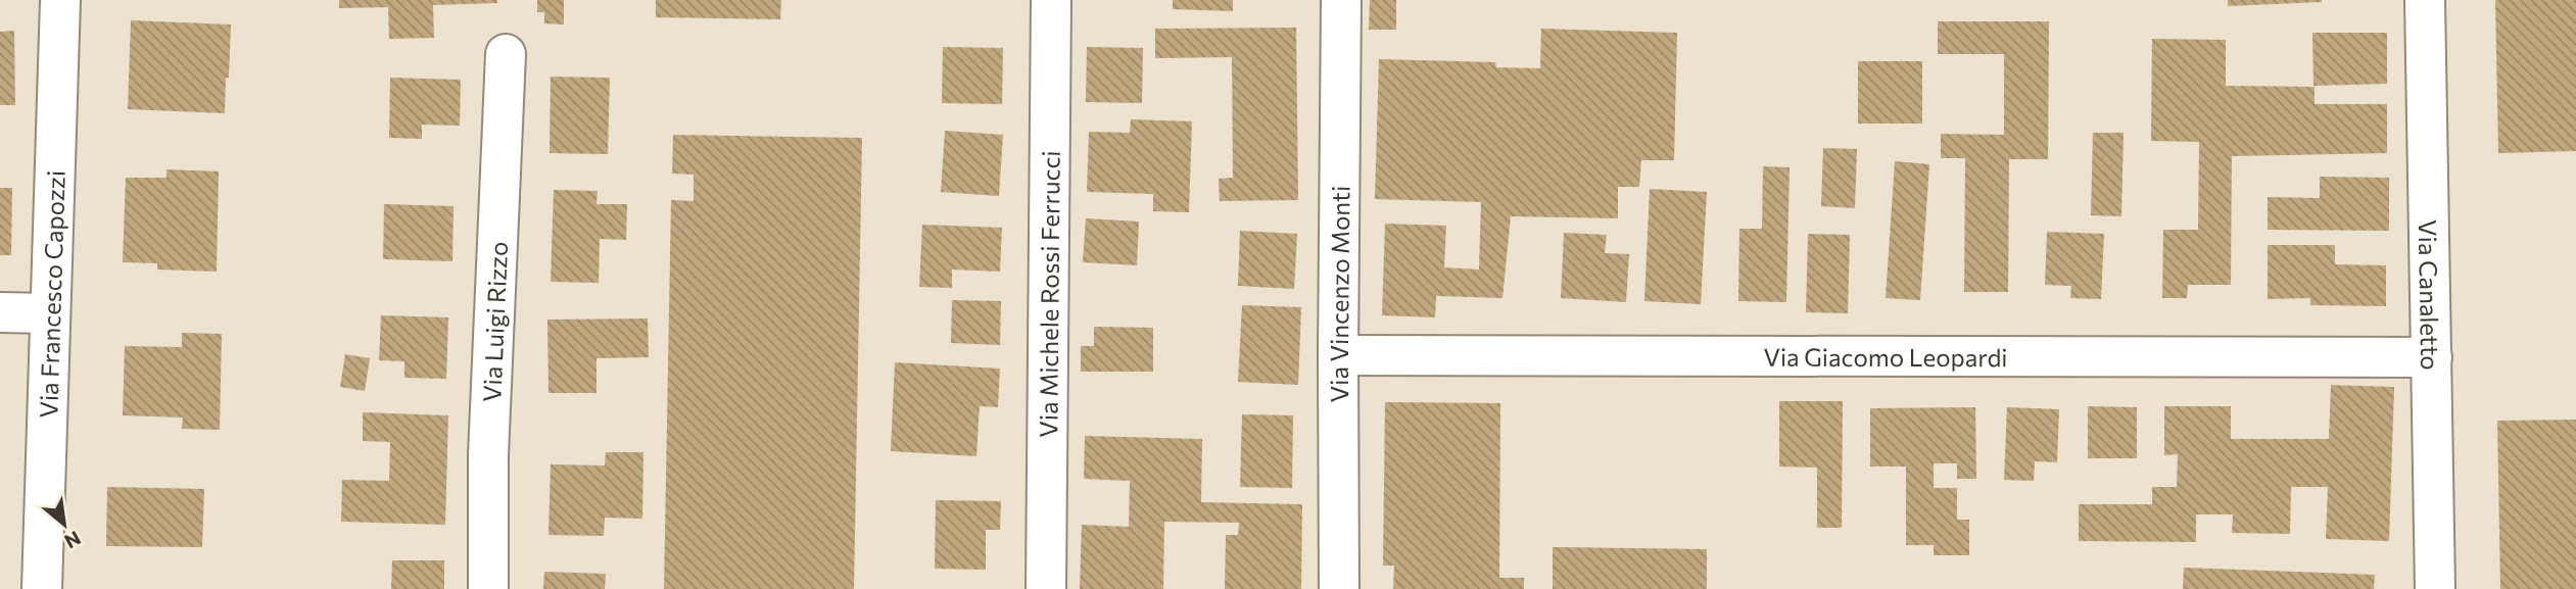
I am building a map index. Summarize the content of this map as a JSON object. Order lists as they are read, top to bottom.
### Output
{
  "streets": {
    "street": [
      "Via Francesco Capozzi",
      "Via Michele Rossi Ferrucci",
      "Via Vincenzo Monti",
      "Via Canaletto",
      "Via Luigi Rizzo",
      "Via Giacomo Leopardi"
    ]
  },
  "crossings": [
    ["Via Vincenzo Monti", "Via Giacomo Leopardi"],
    ["Via Canaletto", "Via Giacomo Leopardi"]
  ],
  "north": "bottom right"
}
